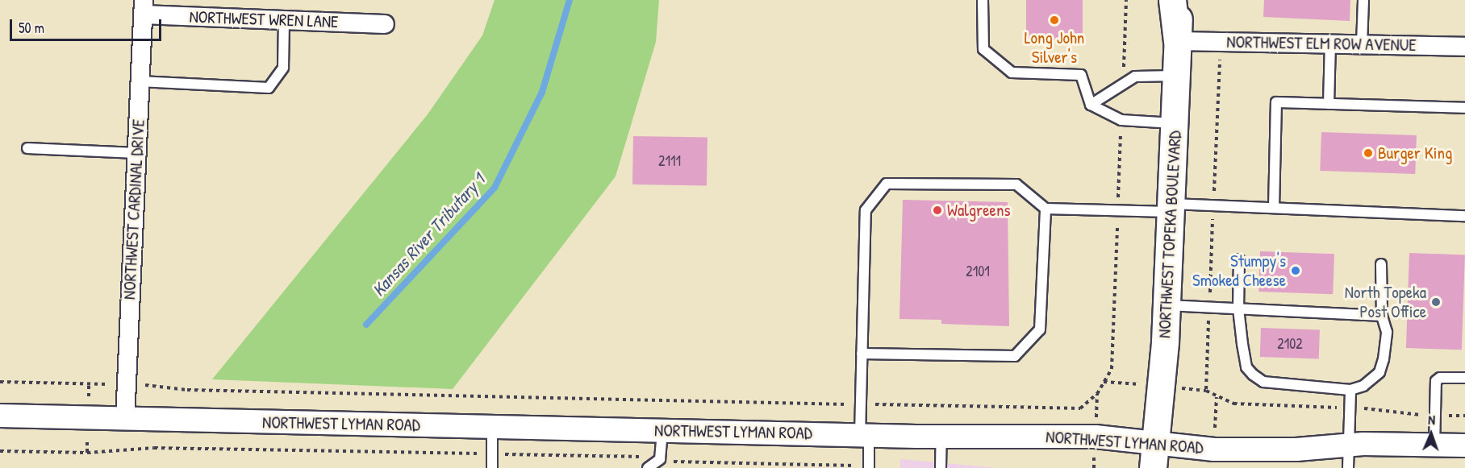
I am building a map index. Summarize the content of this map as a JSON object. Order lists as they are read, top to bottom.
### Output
{
  "streets": {
    "main road": ["NORTHWEST TOPEKA BOULEVARD"],
    "street": [
      "NORTHWEST WREN LANE",
      "NORTHWEST ELM ROW AVENUE",
      "NORTHWEST CARDINAL DRIVE",
      "NORTHWEST LYMAN ROAD"
    ]
  },
  "crossings": [
    ["NORTHWEST WREN LANE", "NORTHWEST CARDINAL DRIVE"],
    ["NORTHWEST ELM ROW AVENUE", "NORTHWEST TOPEKA BOULEVARD"],
    ["NORTHWEST CARDINAL DRIVE", "NORTHWEST LYMAN ROAD"],
    ["NORTHWEST TOPEKA BOULEVARD", "NORTHWEST LYMAN ROAD"]
  ],
  "water": ["Kansas River Tributary 1"],
  "places": [
    "Long John Silver's",
    "Burger King",
    "Walgreens",
    "Stumpy's Smoked Cheese",
    "North Topeka Post Office"
  ],
  "house_numbers": ["2111", "2101", "2102"],
  "scale_bar": "50 m",
  "north": "top"
}
